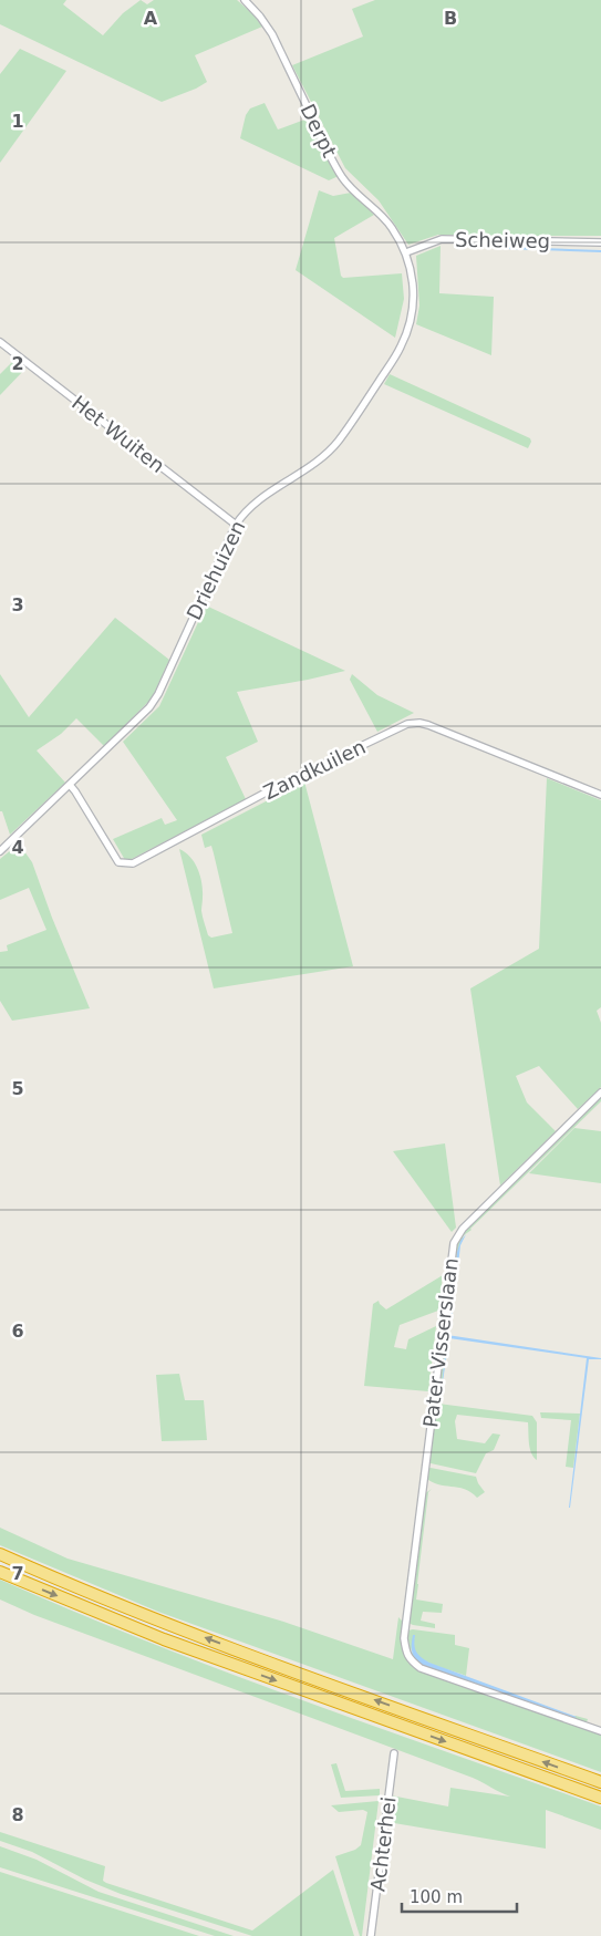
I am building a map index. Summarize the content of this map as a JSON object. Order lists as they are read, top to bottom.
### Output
{
  "streets": {
    "street": [
      "Derpt",
      "Scheiweg",
      "Het Wuiten",
      "Driehuizen",
      "Zandkuilen",
      "Pater Visserslaan",
      "Achterhei"
    ]
  },
  "crossings": [
    ["Derpt", "Scheiweg"],
    ["Derpt", "Driehuizen"],
    ["Scheiweg", "Driehuizen"],
    ["Het Wuiten", "Driehuizen"],
    ["Driehuizen", "Zandkuilen"]
  ],
  "scale_bar": "100 m",
  "grid": {
    "columns": ["A", "B"],
    "rows": [
      "1",
      "2",
      "3",
      "4",
      "5",
      "6",
      "7",
      "8"
    ]
  }
}
